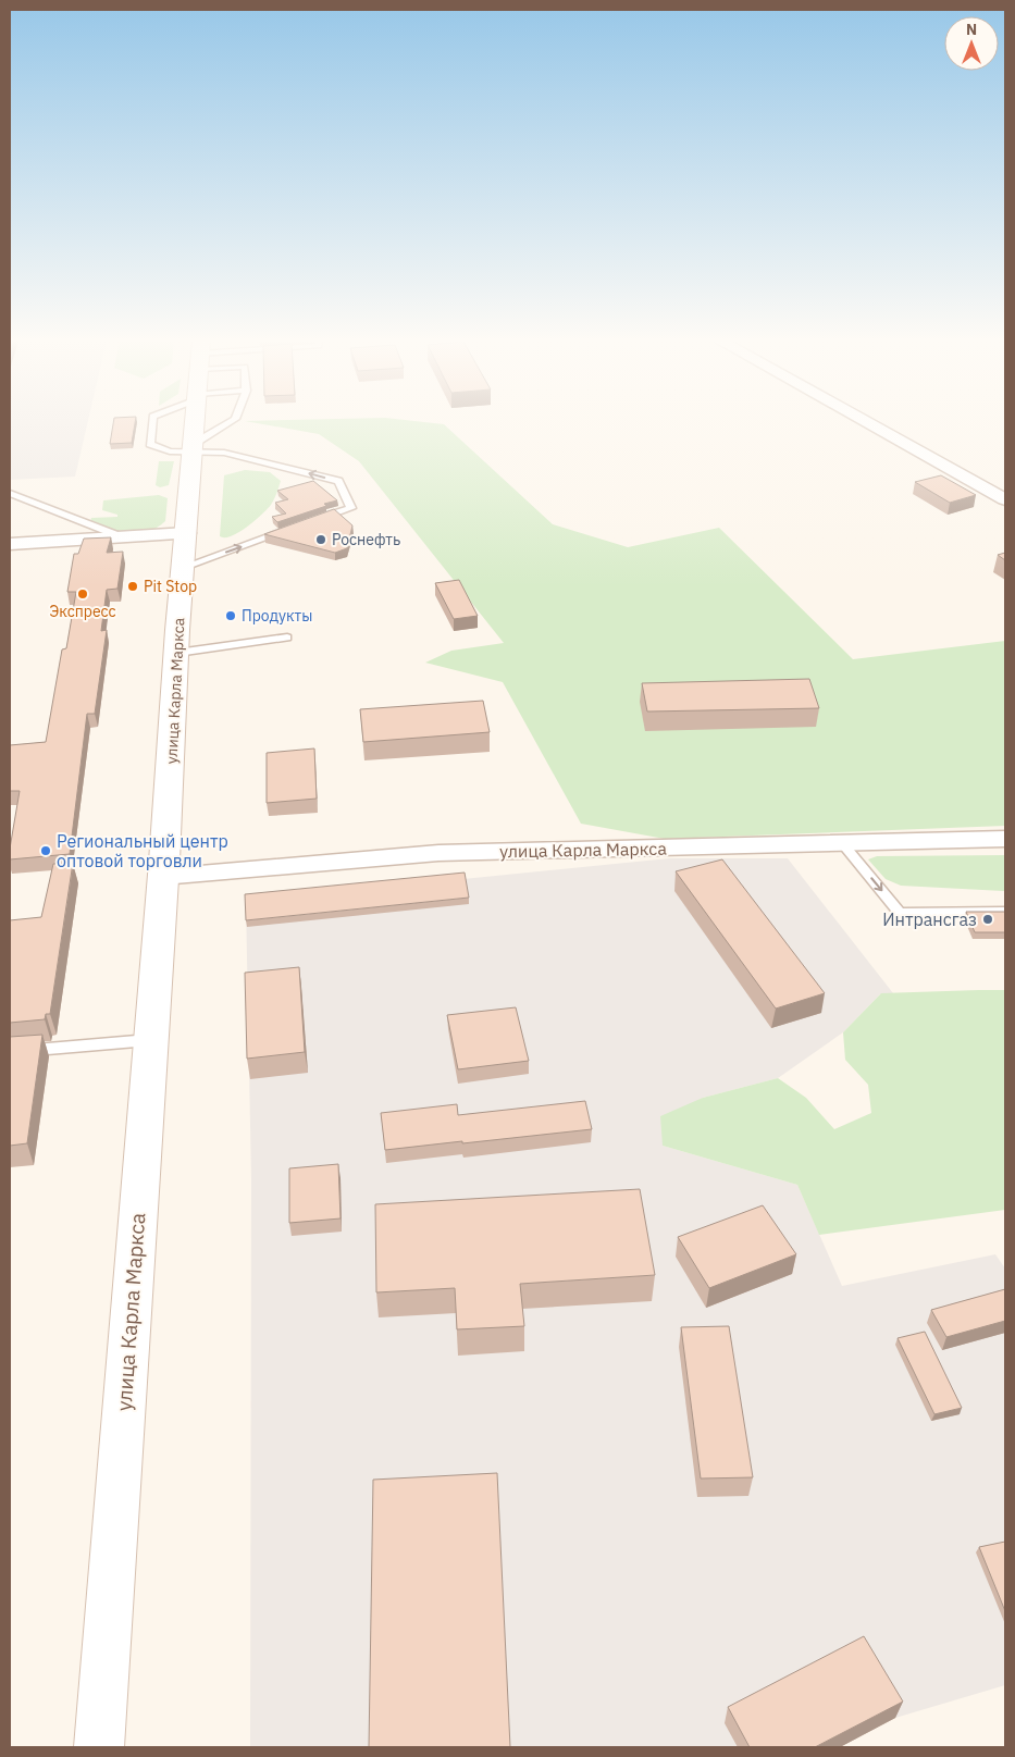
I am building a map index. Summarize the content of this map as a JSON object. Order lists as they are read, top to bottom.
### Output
{
  "streets": {
    "main road": ["улица Карла Маркса"]
  },
  "places": [
    "Роснефть",
    "Pit Stop",
    "Экспресс",
    "Продукты",
    "Региональный центр оптовой торговли",
    "Интрансгаз"
  ],
  "north": "top"
}
